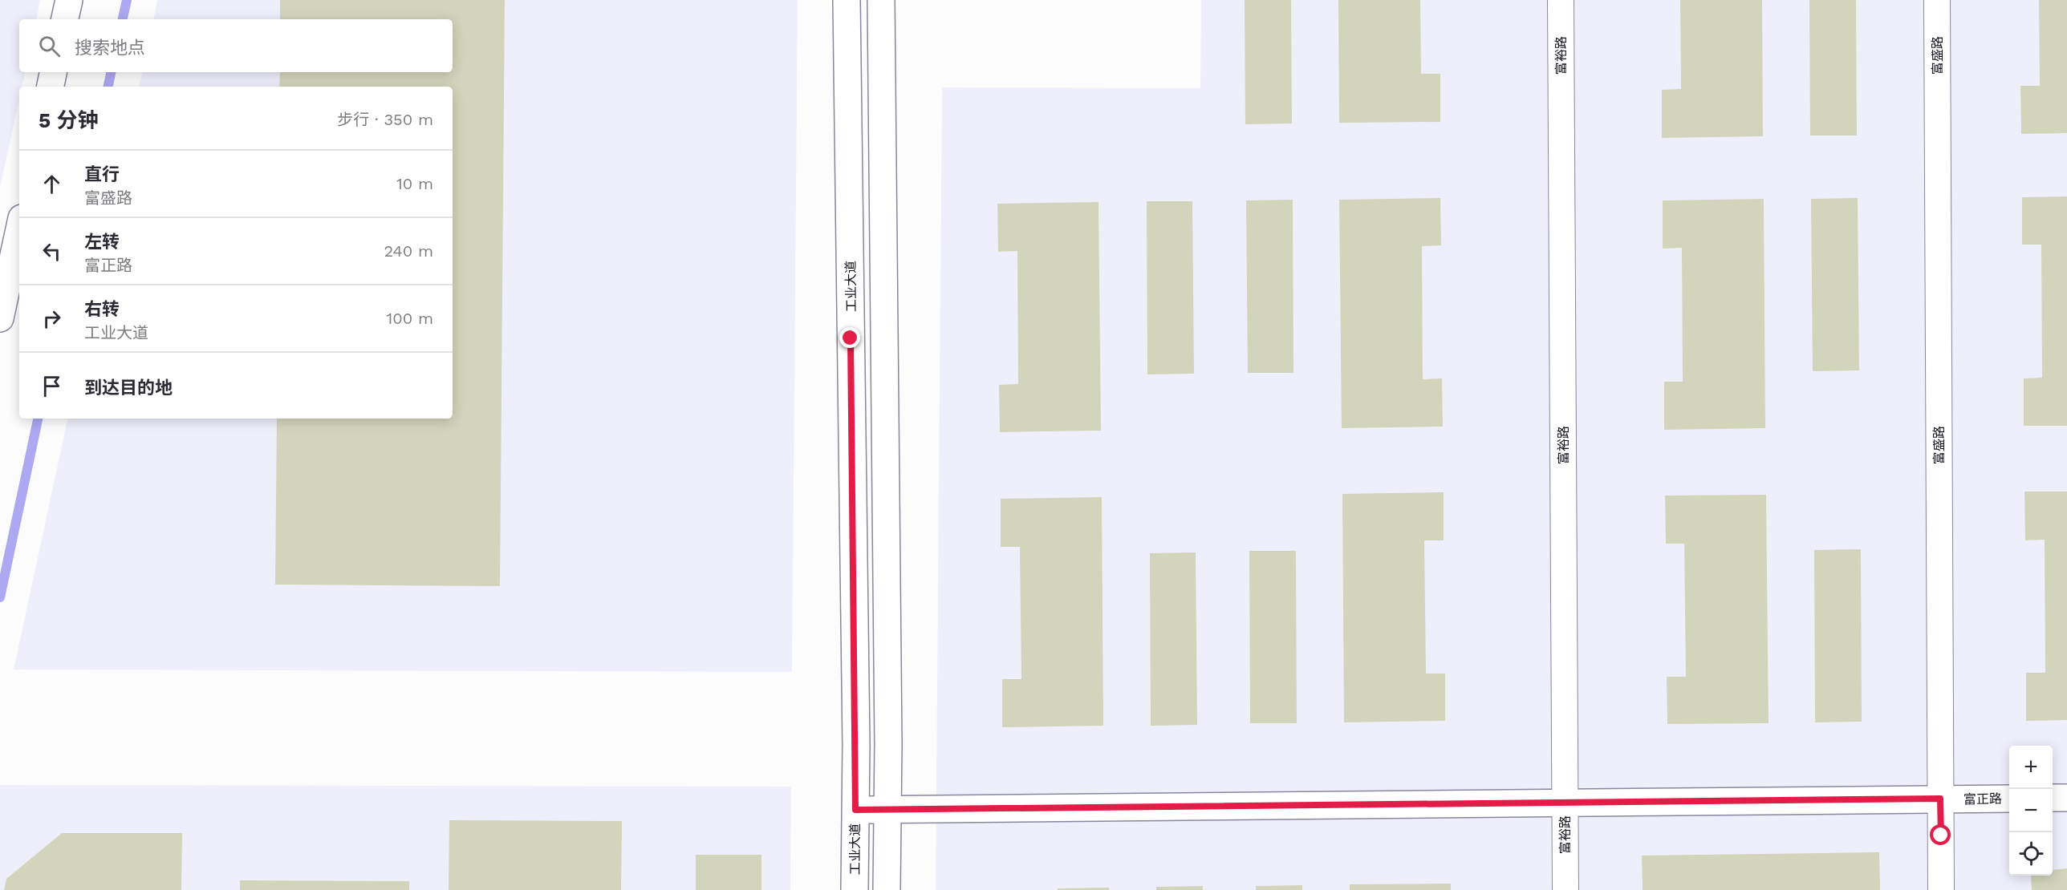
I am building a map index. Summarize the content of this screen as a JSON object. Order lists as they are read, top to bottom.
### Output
{
  "streets": {
    "street": [
      "富裕路",
      "富盛路",
      "工业大道",
      "富正路"
    ]
  },
  "crossings": [
    ["富裕路", "富正路"],
    ["富盛路", "富正路"],
    ["工业大道", "富正路"]
  ],
  "page": {
    "search": "搜索地点",
    "heading": ["5 分钟", "步行 · 350 m"],
    "list": [
      ["直行", "富盛路", "10 m"],
      ["左转", "富正路", "240 m"],
      ["右转", "工业大道", "100 m"],
      "到达目的地"
    ],
    "map_buttons": ["+", "−"]
  }
}
